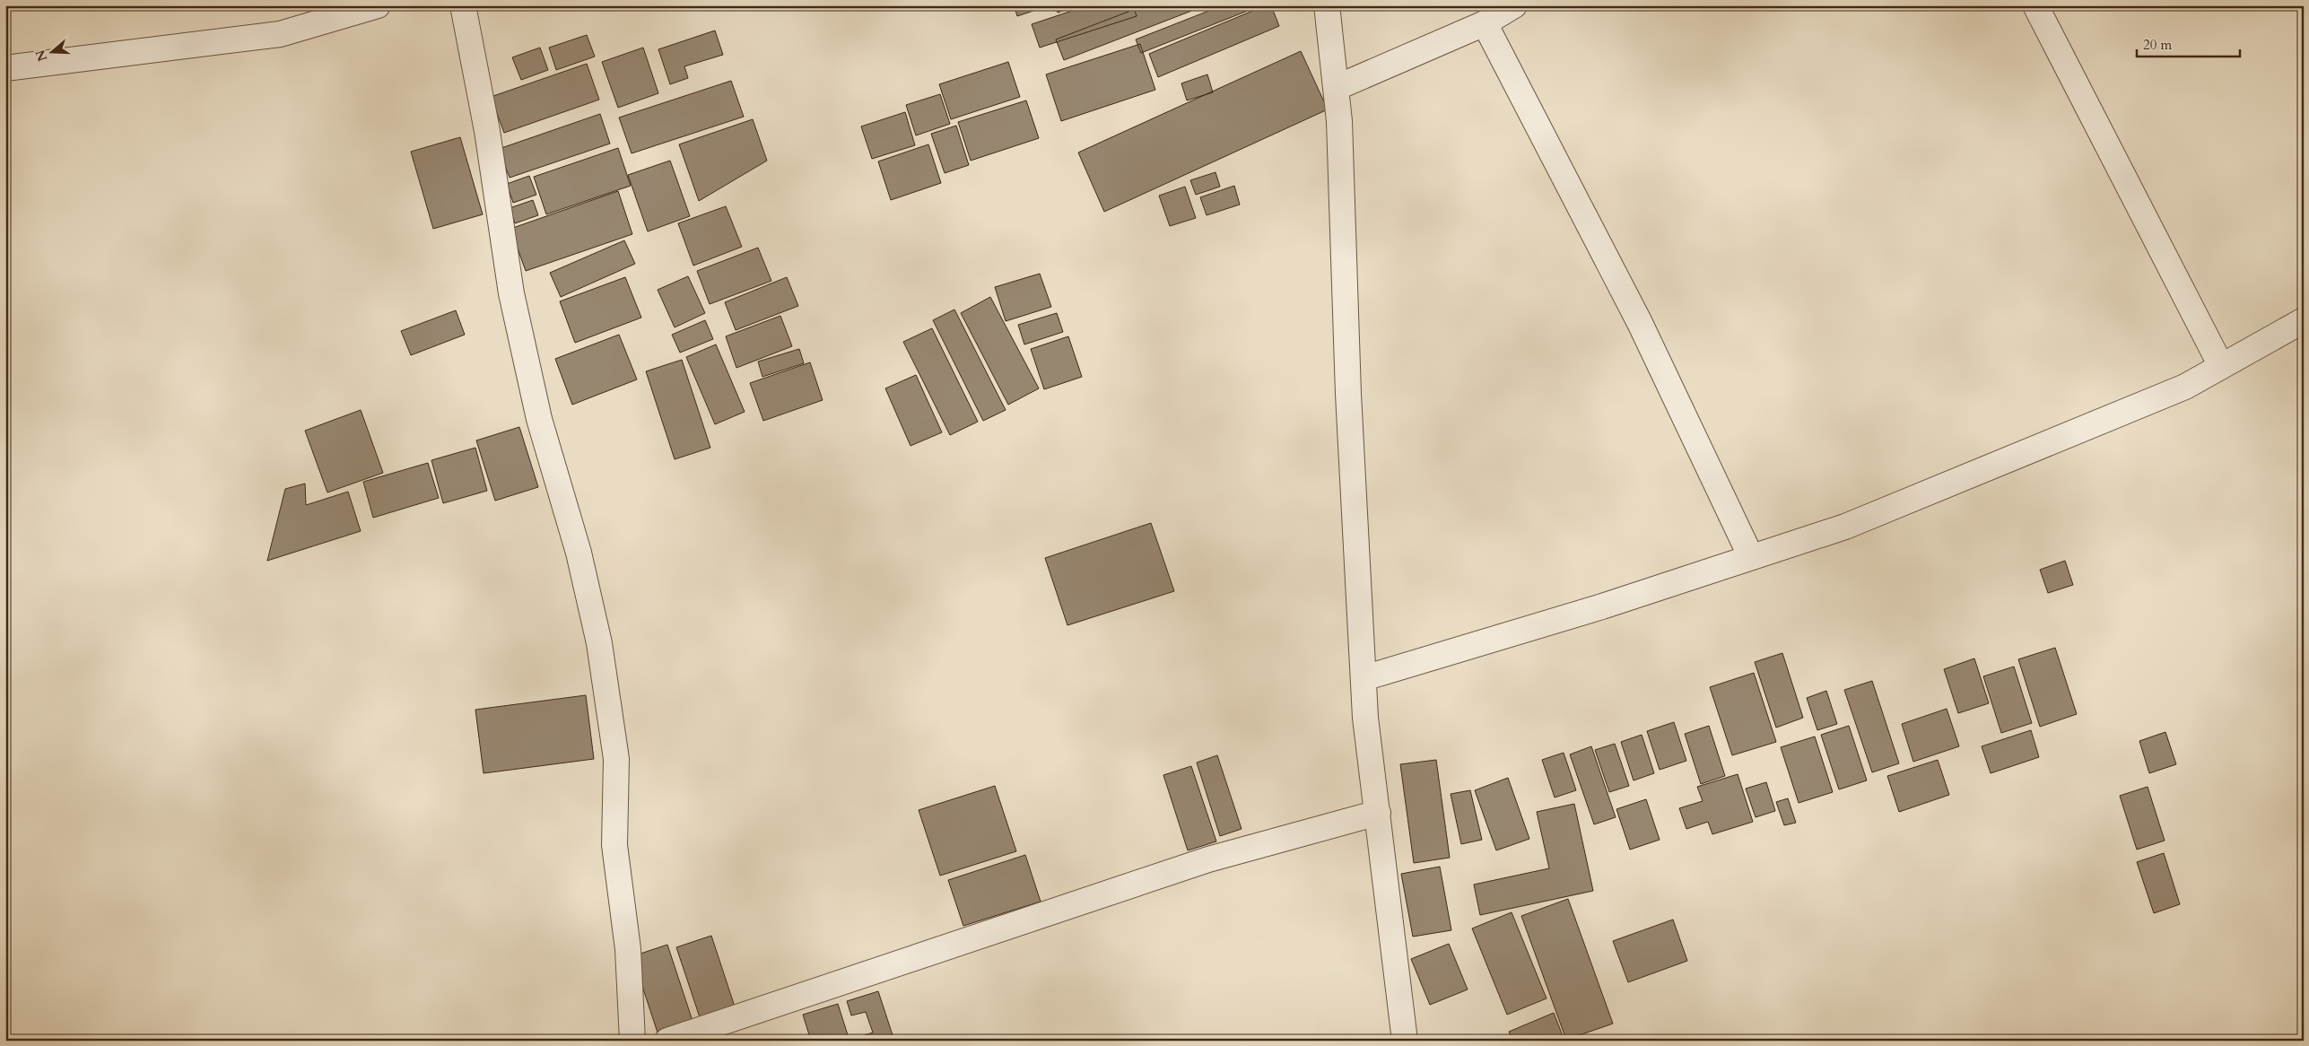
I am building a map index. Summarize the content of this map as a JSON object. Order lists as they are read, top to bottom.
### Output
{
  "scale_bar": "20 m",
  "north": "left"
}
